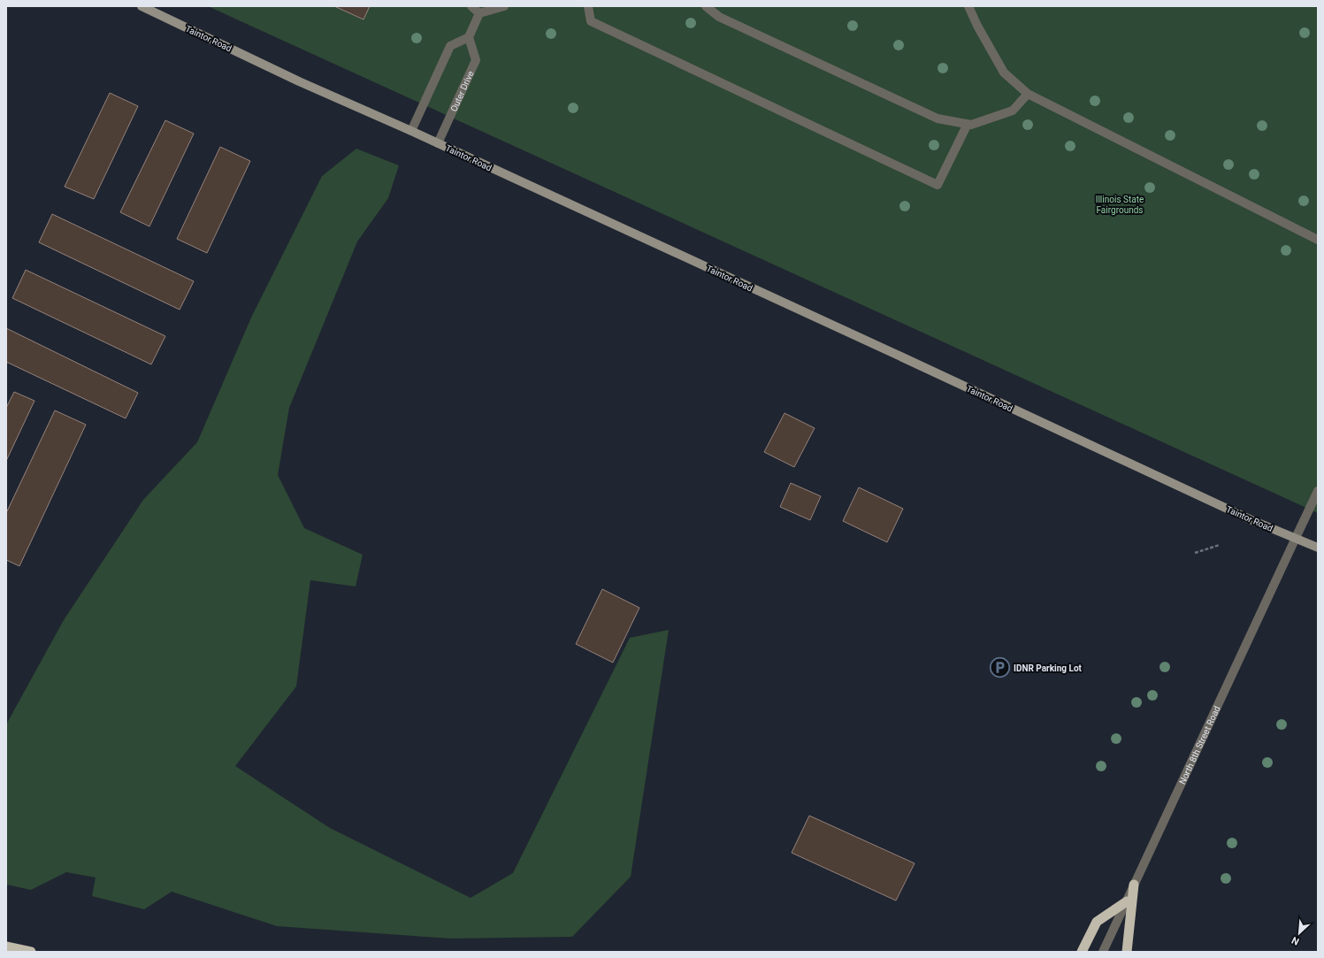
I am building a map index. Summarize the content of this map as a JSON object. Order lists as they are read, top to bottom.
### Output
{
  "streets": {
    "main road": ["Taintor Road"],
    "street": ["Outer Drive", "North 8th Street Road"]
  },
  "crossings": [
    ["Taintor Road", "Outer Drive"],
    ["Taintor Road", "North 8th Street Road"]
  ],
  "parks": ["Illinois State Fairgrounds"],
  "places": {
    "parking": ["IDNR Parking Lot"]
  },
  "north": "bottom left"
}
